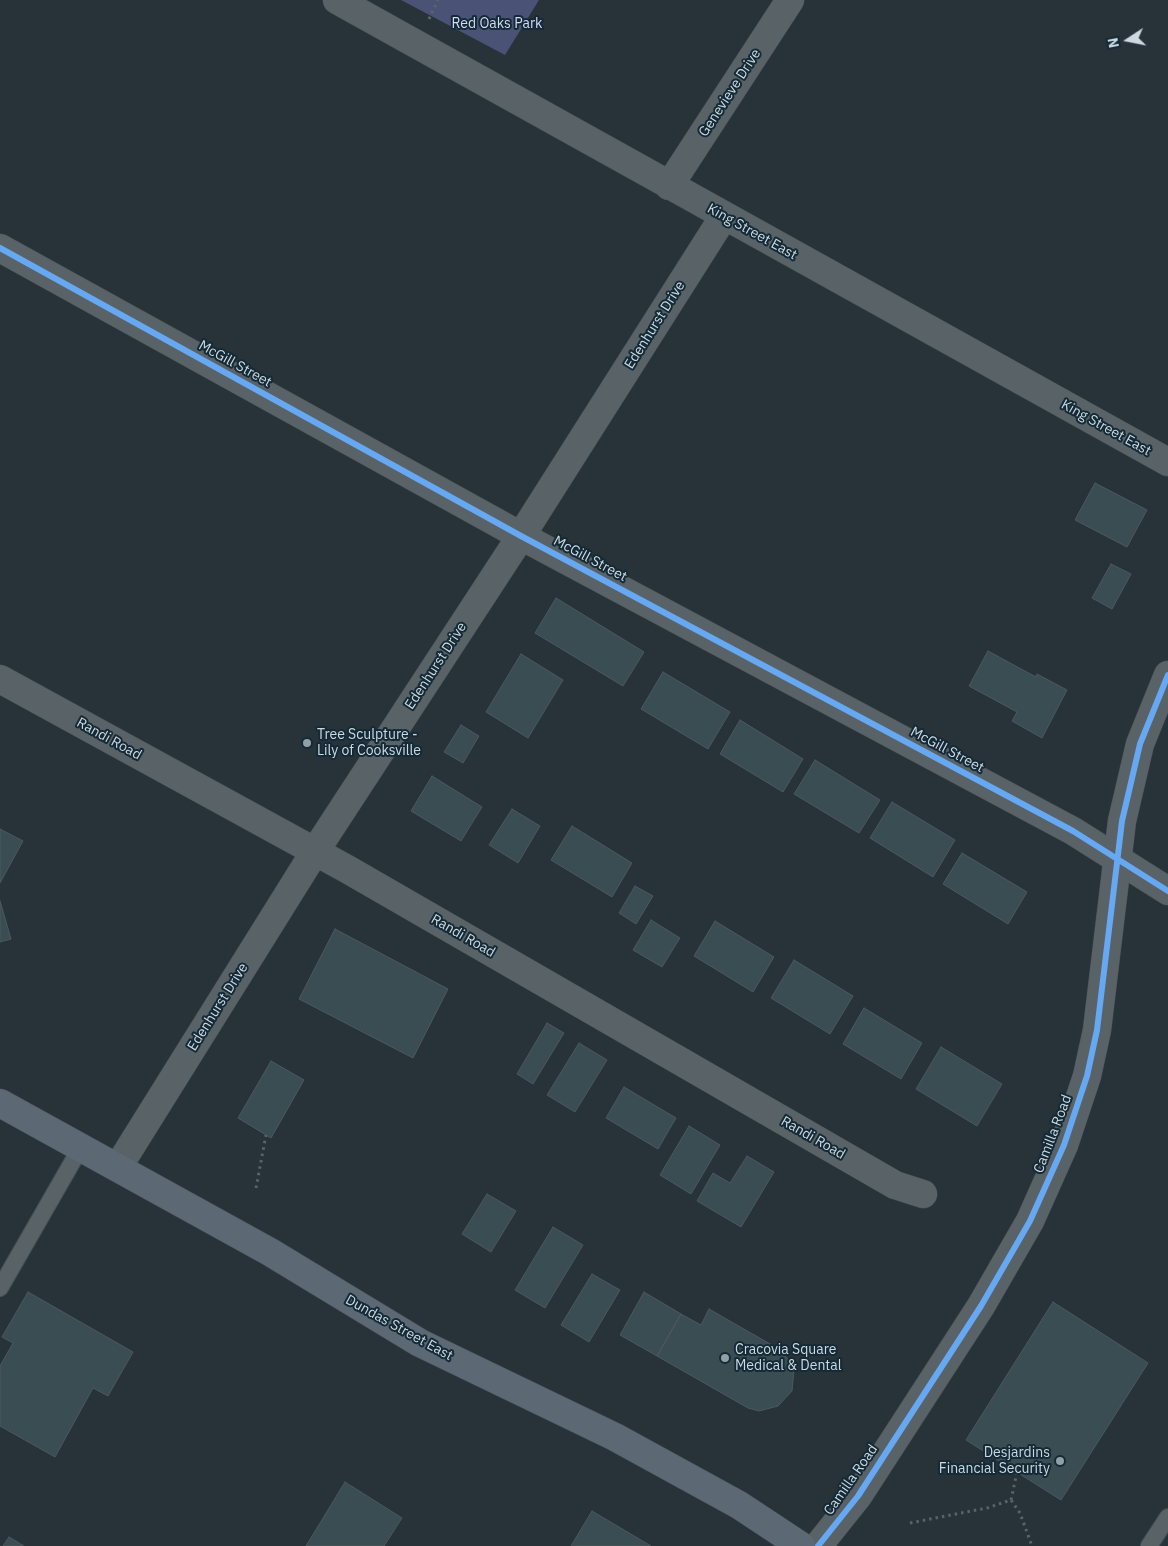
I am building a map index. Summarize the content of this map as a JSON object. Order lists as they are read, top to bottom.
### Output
{
  "streets": {
    "main road": ["Dundas Street East"],
    "street": [
      "Genevieve Drive",
      "King Street East",
      "Edenhurst Drive",
      "McGill Street",
      "Randi Road",
      "Camilla Road"
    ]
  },
  "crossings": [
    ["Genevieve Drive", "King Street East"],
    ["King Street East", "Edenhurst Drive"],
    ["Edenhurst Drive", "McGill Street"],
    ["Edenhurst Drive", "Randi Road"],
    ["Edenhurst Drive", "Dundas Street East"],
    ["McGill Street", "Camilla Road"]
  ],
  "parks": ["Red Oaks Park"],
  "places": ["Tree Sculpture - Lily of Cooksville", "Cracovia Square Medical & Dental", "Desjardins Financial Security"],
  "north": "left"
}
